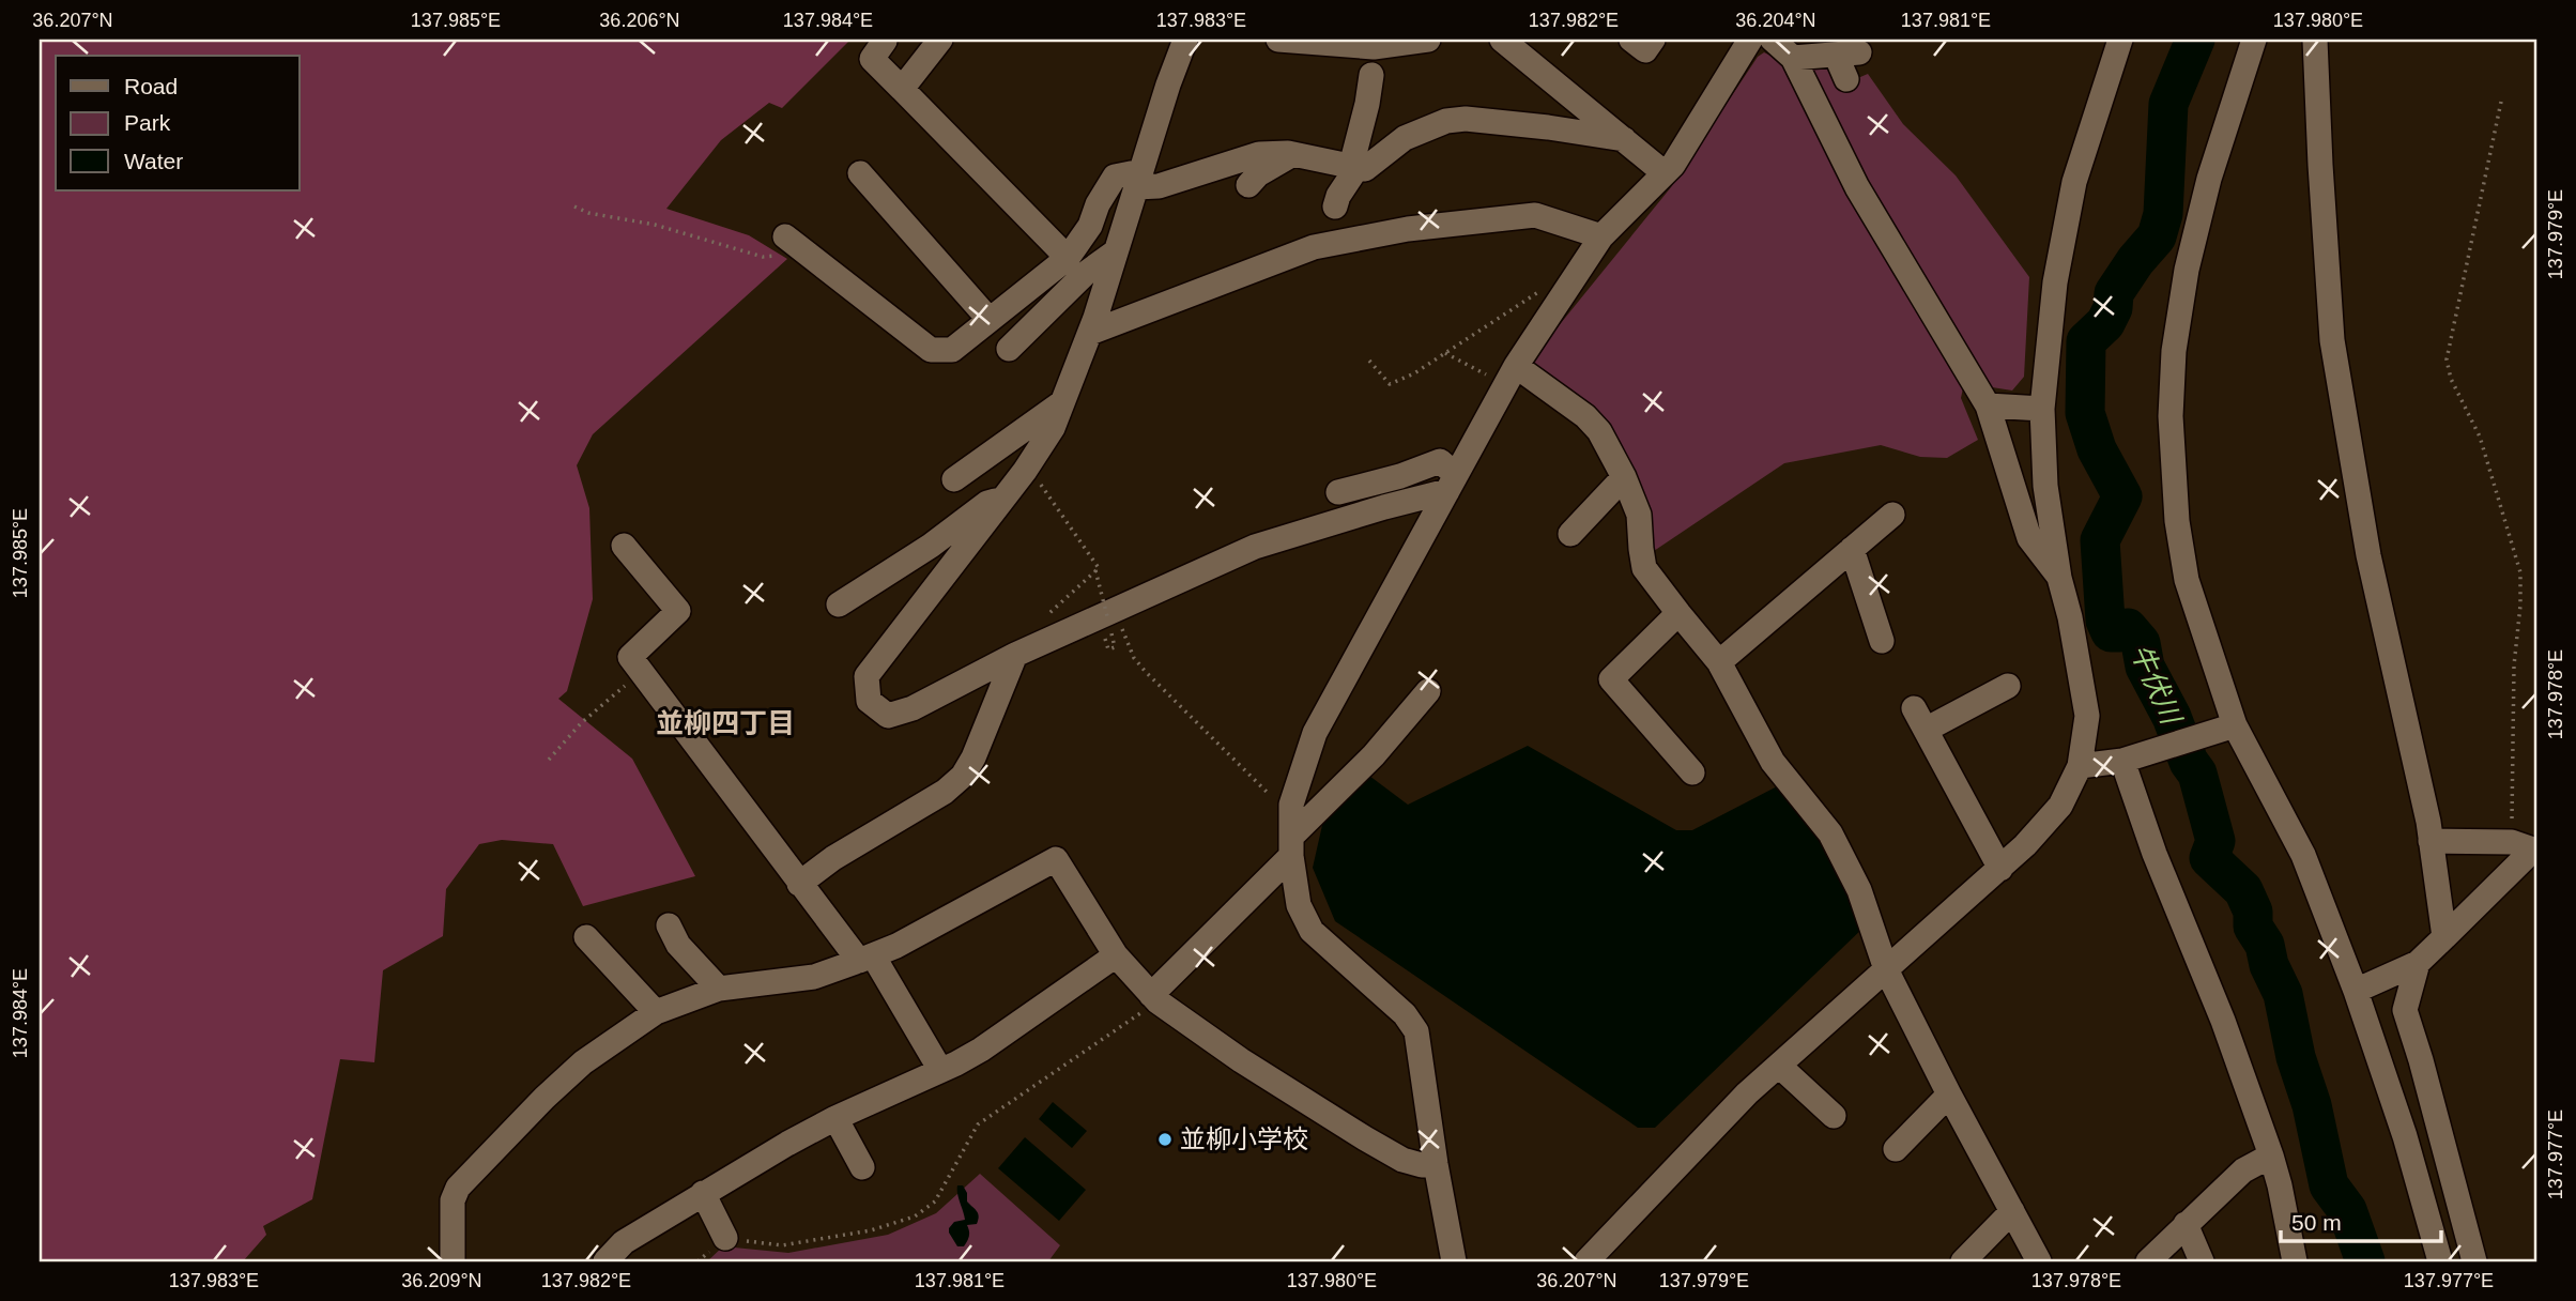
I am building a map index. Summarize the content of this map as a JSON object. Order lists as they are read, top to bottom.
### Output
{
  "districts": ["並柳四丁目"],
  "water": ["牛伏川"],
  "places": ["並柳小学校"],
  "legend": ["Road", "Park", "Water"],
  "scale_bar": "50 m",
  "coordinates": [
    "36.207°N",
    "137.985°E",
    "36.206°N",
    "137.984°E",
    "137.983°E",
    "137.982°E",
    "36.204°N",
    "137.981°E",
    "137.980°E",
    "137.979°E",
    "137.978°E",
    "137.977°E",
    "36.209°N"
  ]
}
